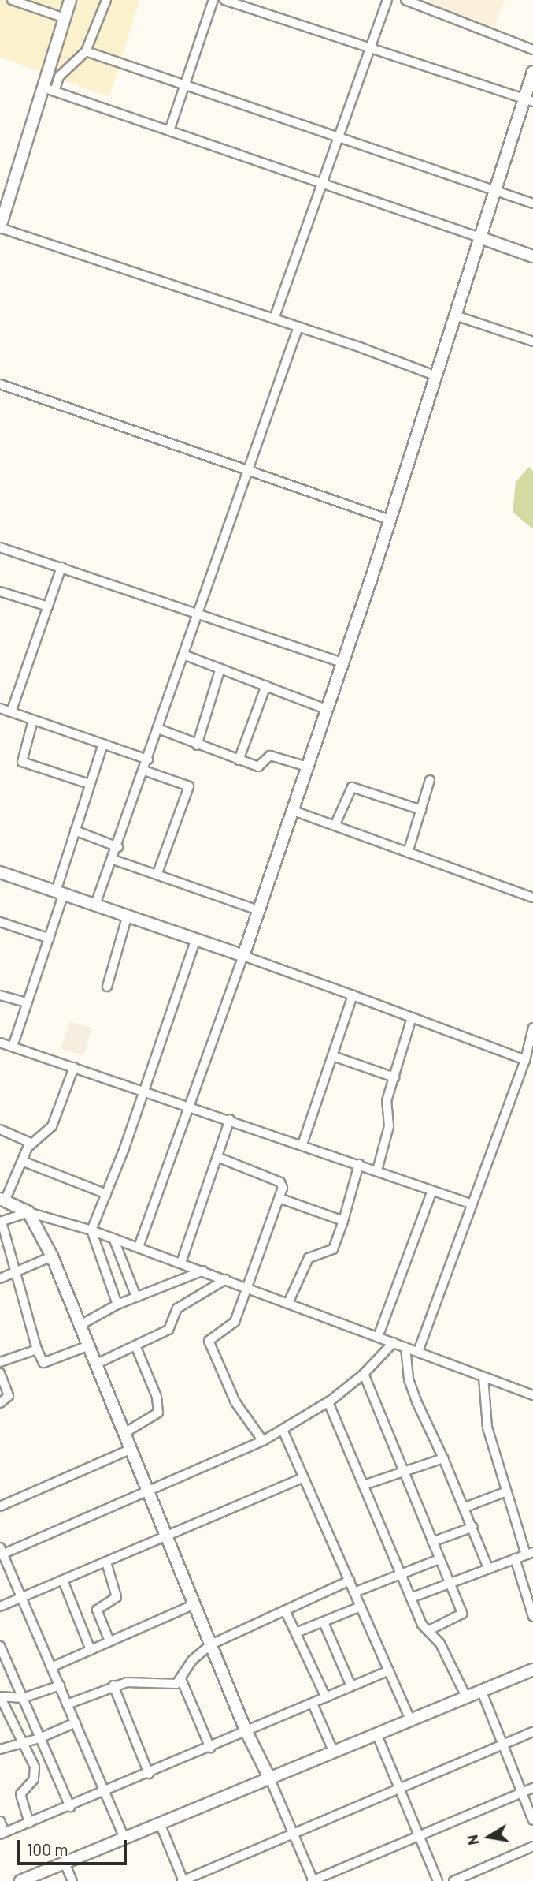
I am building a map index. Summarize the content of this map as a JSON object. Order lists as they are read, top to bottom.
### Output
{
  "scale_bar": "100 m",
  "north": "left"
}
